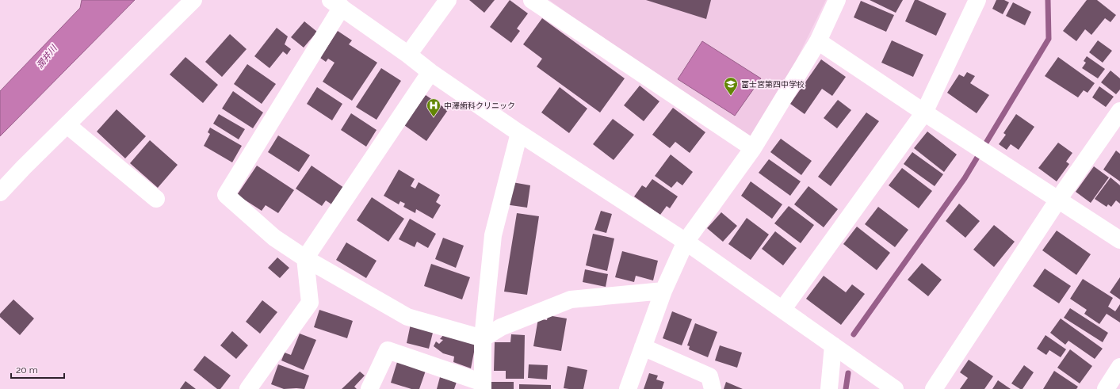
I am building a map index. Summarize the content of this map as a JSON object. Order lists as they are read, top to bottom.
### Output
{
  "water": ["潤井川"],
  "places": {
    "school or university": ["富士宮第四中学校"],
    "hospital": ["中澤歯科クリニック"]
  },
  "scale_bar": "20 m"
}
